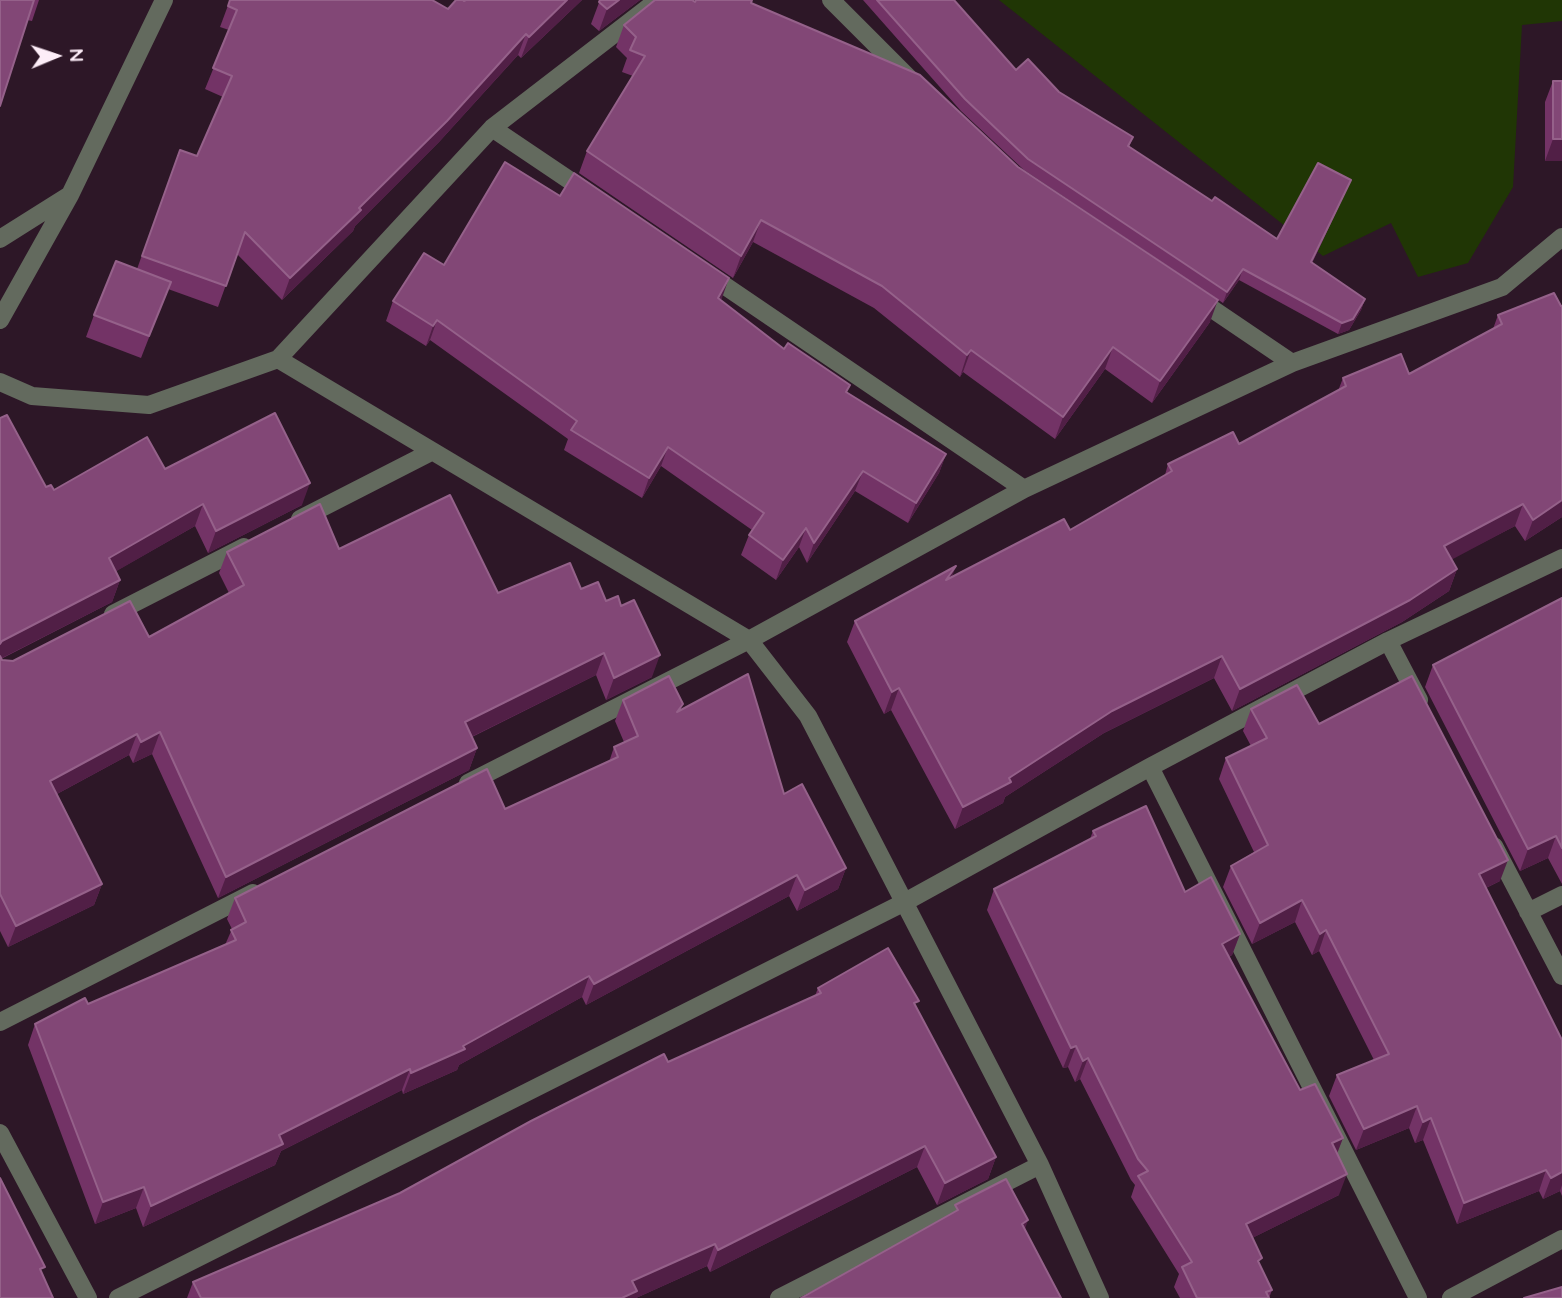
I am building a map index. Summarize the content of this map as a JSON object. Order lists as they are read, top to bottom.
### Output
{
  "north": "right"
}
